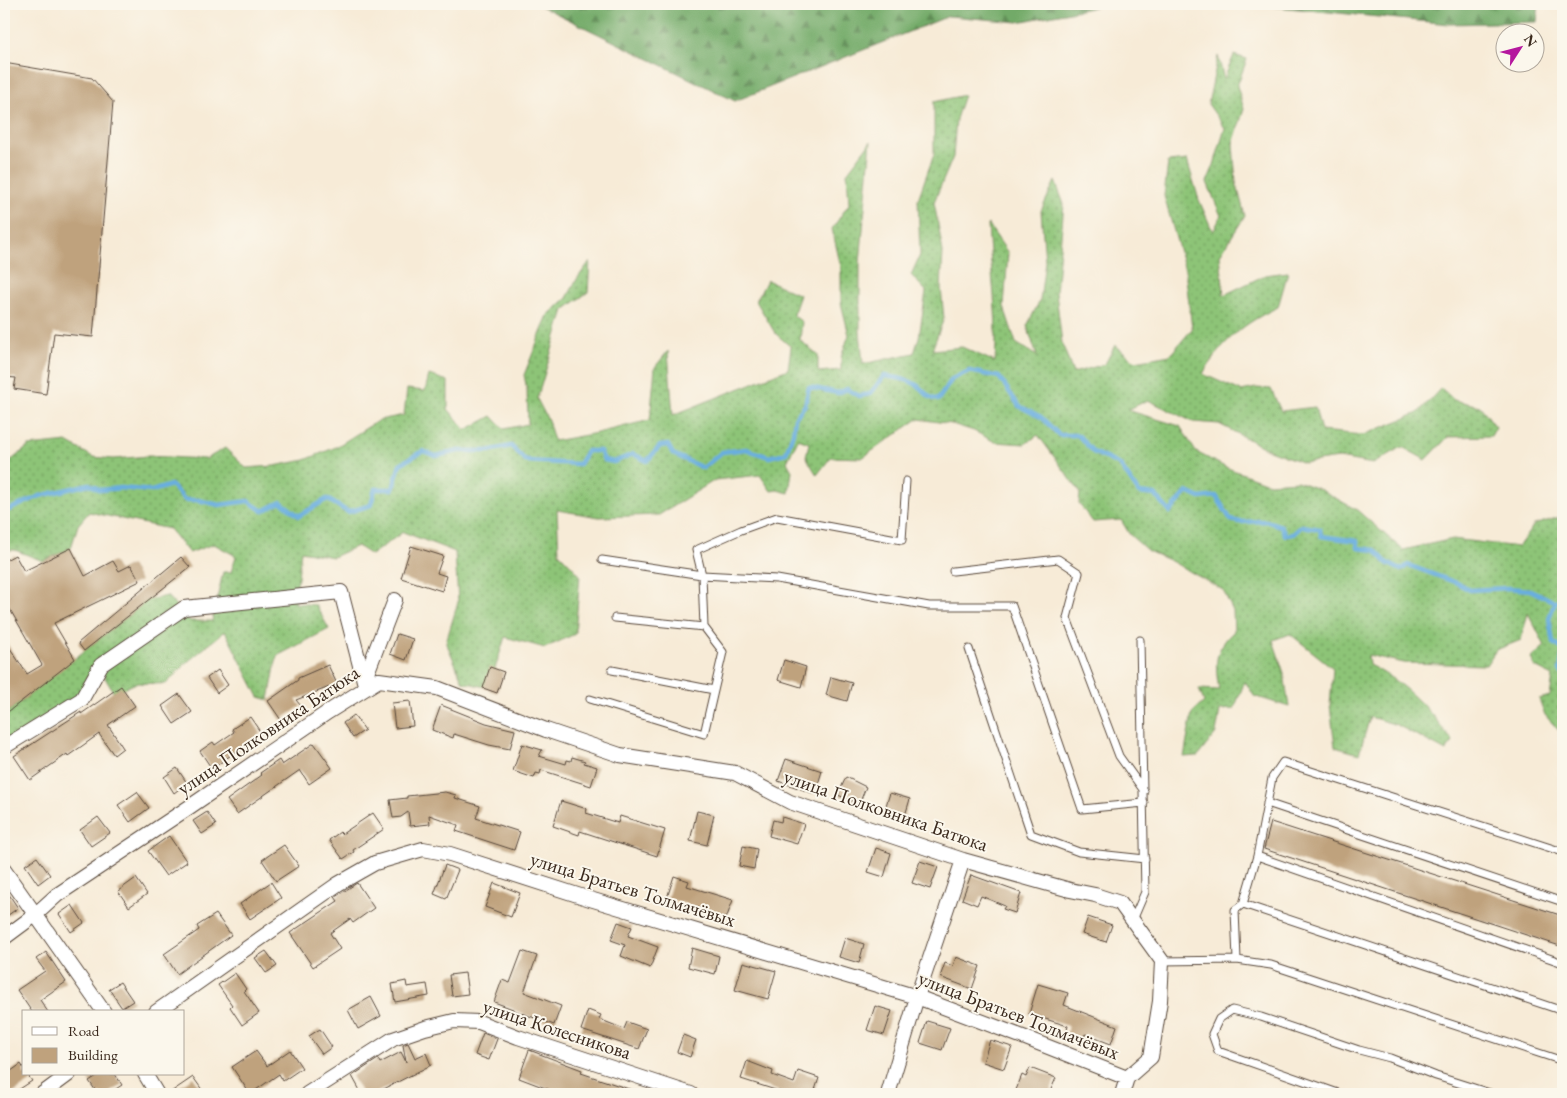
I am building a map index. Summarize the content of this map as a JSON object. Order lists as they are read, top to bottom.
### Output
{
  "streets": {
    "street": ["улица Полковника Батюка", "улица Братьев Толмачёвых", "улица Колесникова"]
  },
  "legend": ["Road", "Building"],
  "north": "top right"
}
